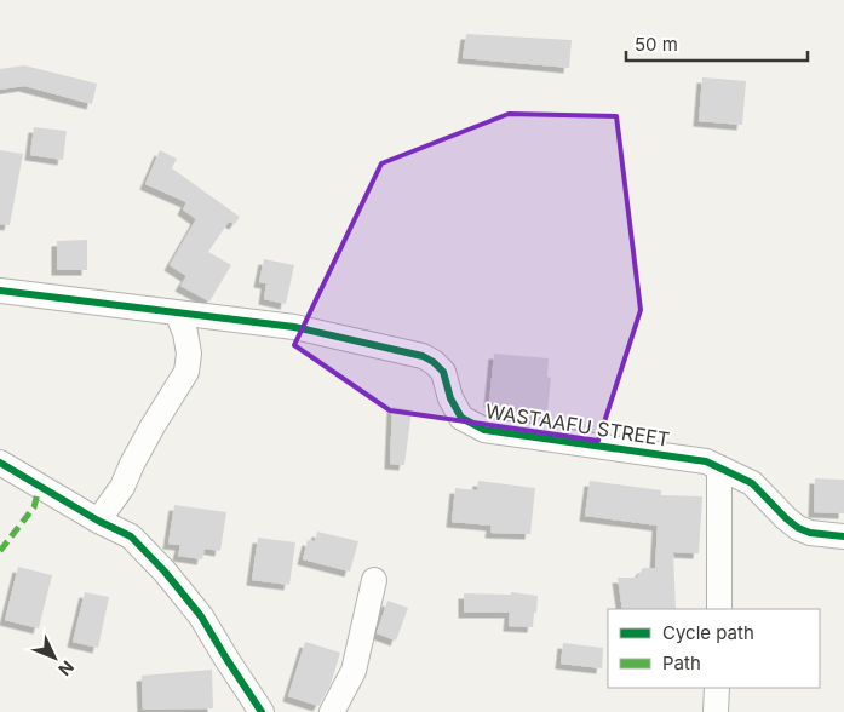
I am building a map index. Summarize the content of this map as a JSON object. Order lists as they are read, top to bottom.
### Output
{
  "streets": {
    "street": ["WASTAAFU STREET"]
  },
  "legend": ["Cycle path", "Path"],
  "scale_bar": "50 m",
  "north": "bottom right"
}
